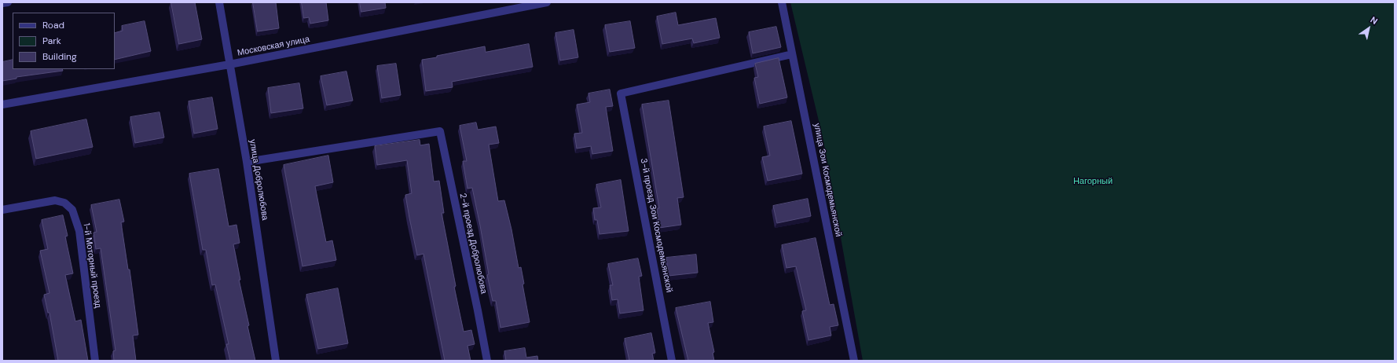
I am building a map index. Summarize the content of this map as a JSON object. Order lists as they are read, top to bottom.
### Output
{
  "streets": {
    "street": [
      "Московская улица",
      "улица Добролюбова",
      "улица Зои Космодемьянской",
      "3-й проезд Зои Космодемьянской",
      "2-й проезд Добролюбова",
      "1-й Моторный проезд"
    ]
  },
  "crossings": [
    ["Московская улица", "улица Добролюбова"],
    ["улица Добролюбова", "2-й проезд Добролюбова"],
    ["улица Зои Космодемьянской", "3-й проезд Зои Космодемьянской"]
  ],
  "parks": ["Нагорный"],
  "legend": ["Road", "Park", "Building"],
  "north": "top right"
}
